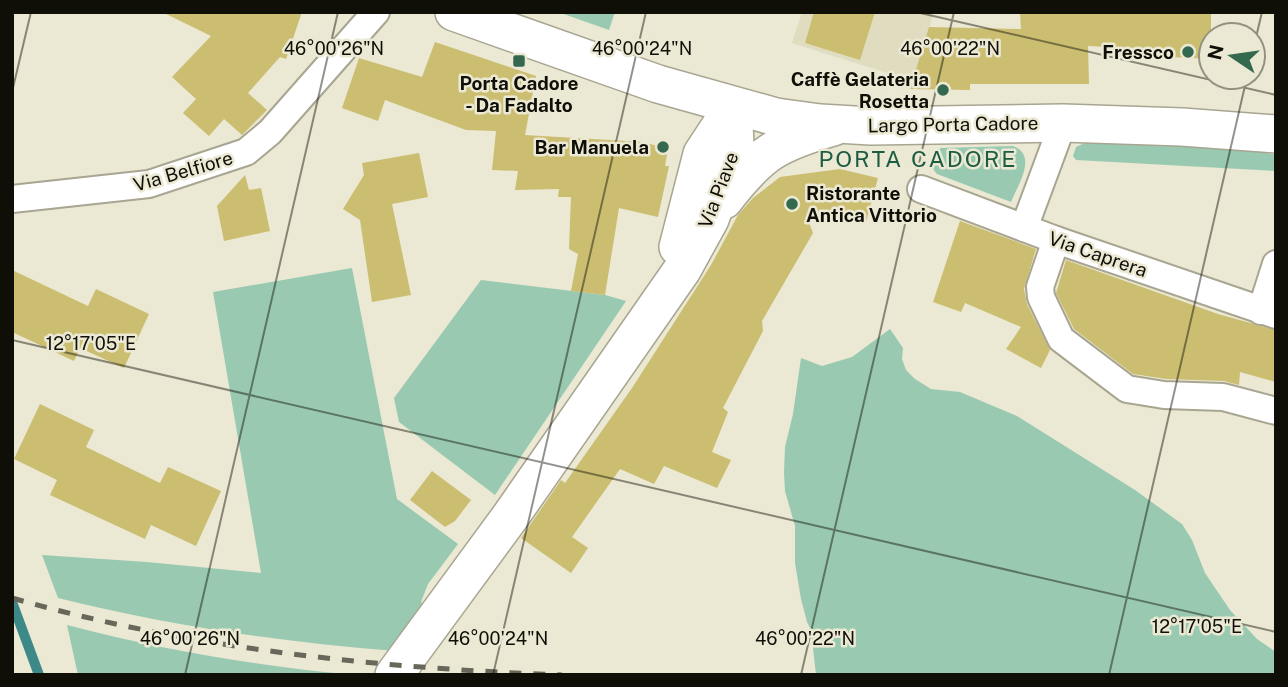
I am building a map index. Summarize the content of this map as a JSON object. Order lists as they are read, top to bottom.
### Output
{
  "streets": {
    "main road": ["Largo Porta Cadore", "Via Piave"],
    "street": ["Via Belfiore", "Via Caprera"]
  },
  "crossings": [
    ["Largo Porta Cadore", "Via Piave"]
  ],
  "districts": ["PORTA CADORE"],
  "places": {
    "other": [
      "Fressco",
      "Caffè Gelateria Rosetta",
      "Bar Manuela",
      "Ristorante Antica Vittorio"
    ],
    "transit": ["Porta Cadore - Da Fadalto"]
  },
  "north": "left",
  "coordinates": [
    "46°00'26\"N",
    "46°00'24\"N",
    "46°00'22\"N",
    "12°17'05\"E"
  ]
}
